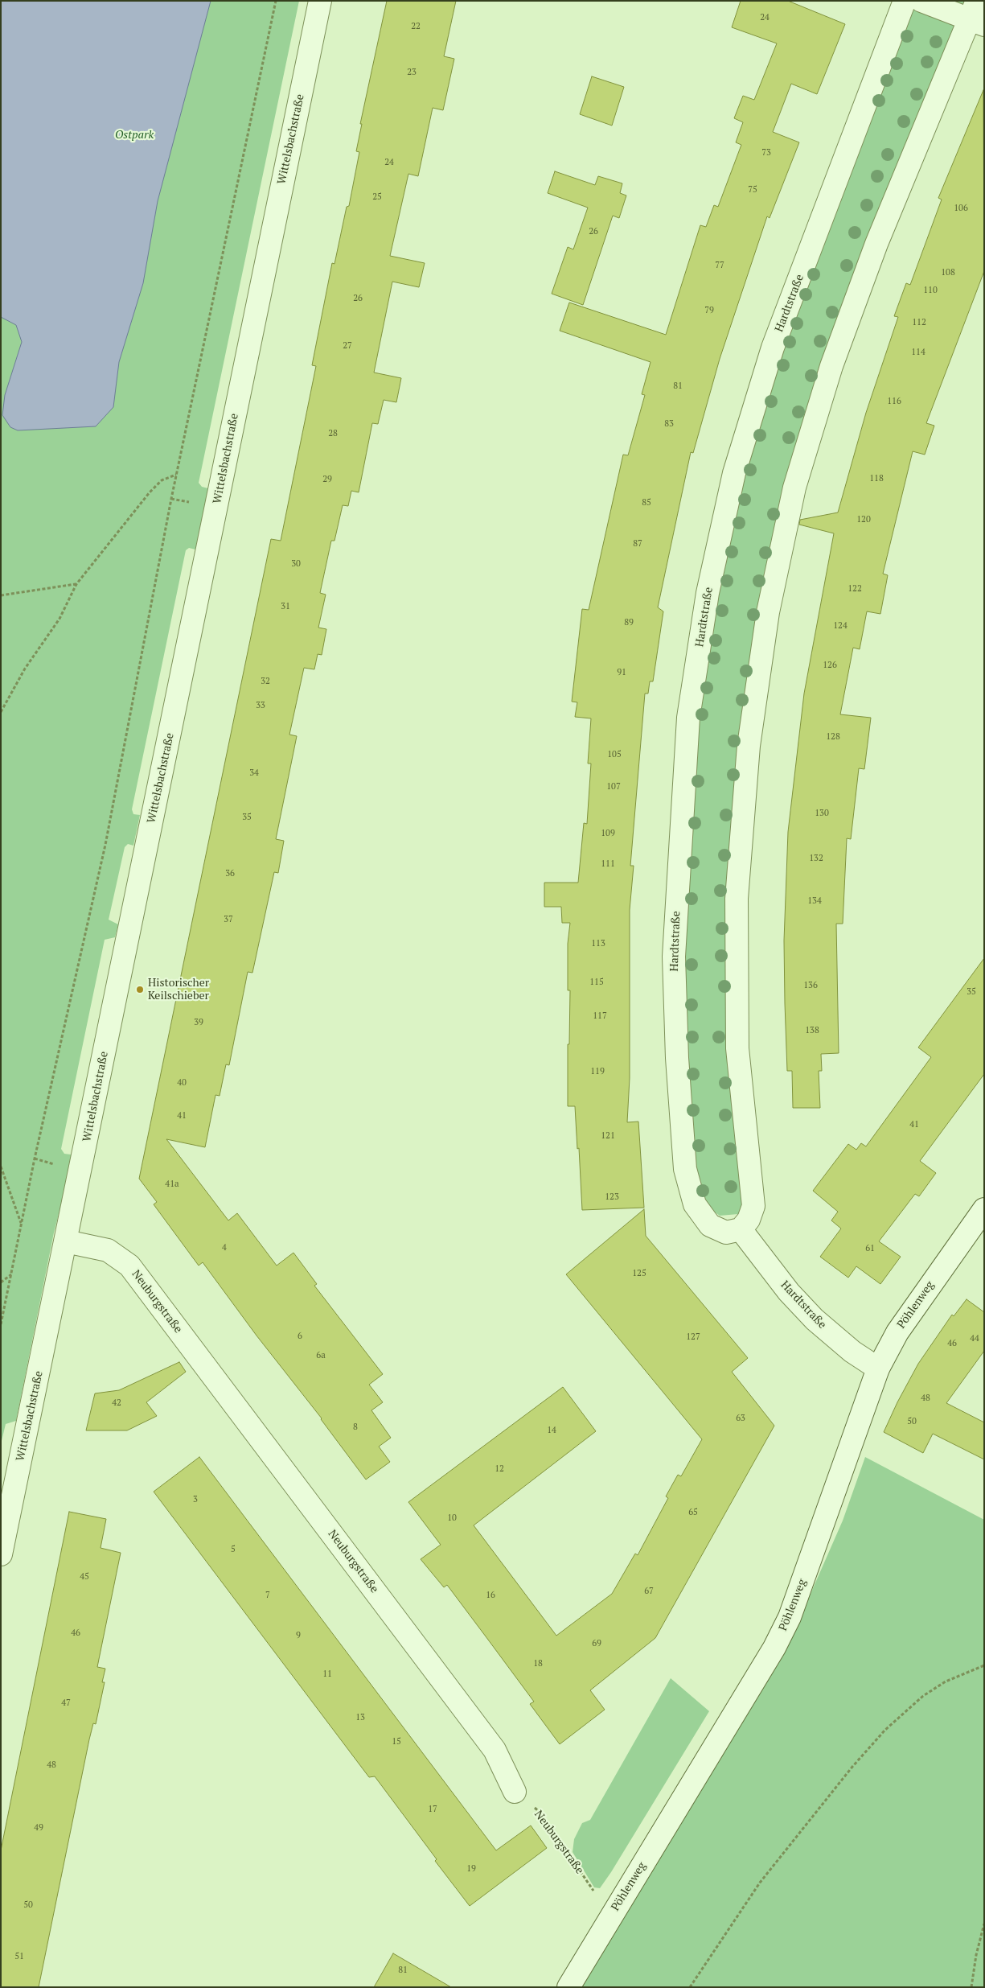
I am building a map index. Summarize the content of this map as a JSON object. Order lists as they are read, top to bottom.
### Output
{
  "streets": {
    "street": [
      "Wittelsbachstraße",
      "Hardtstraße",
      "Neuburgstraße",
      "Pöhlenweg"
    ]
  },
  "crossings": [
    ["Wittelsbachstraße", "Neuburgstraße"],
    ["Hardtstraße", "Pöhlenweg"],
    ["Neuburgstraße", "Pöhlenweg"]
  ],
  "parks": ["Ostpark"],
  "places": ["Historischer Keilschieber"],
  "house_numbers": [
    "24",
    "22",
    "23",
    "73",
    "24",
    "75",
    "25",
    "106",
    "26",
    "77",
    "108",
    "110",
    "26",
    "79",
    "112",
    "27",
    "114",
    "81",
    "116",
    "83",
    "28",
    "118",
    "29",
    "85",
    "120",
    "87",
    "30",
    "122",
    "31",
    "89",
    "124",
    "126",
    "91",
    "32",
    "33",
    "128",
    "105",
    "34",
    "107",
    "130",
    "35",
    "109",
    "132",
    "111",
    "36",
    "134",
    "37",
    "113",
    "115",
    "136",
    "35",
    "117",
    "39",
    "138",
    "119",
    "40",
    "41",
    "41",
    "121",
    "41a",
    "123",
    "4",
    "61",
    "125",
    "6",
    "127",
    "44",
    "46",
    "6a",
    "48",
    "42",
    "63",
    "50",
    "8",
    "14",
    "12",
    "3",
    "65",
    "10",
    "5",
    "45",
    "67",
    "7",
    "16",
    "46",
    "9",
    "69",
    "18",
    "11",
    "47",
    "13",
    "15",
    "48",
    "17",
    "49",
    "19",
    "50",
    "51",
    "81"
  ]
}
